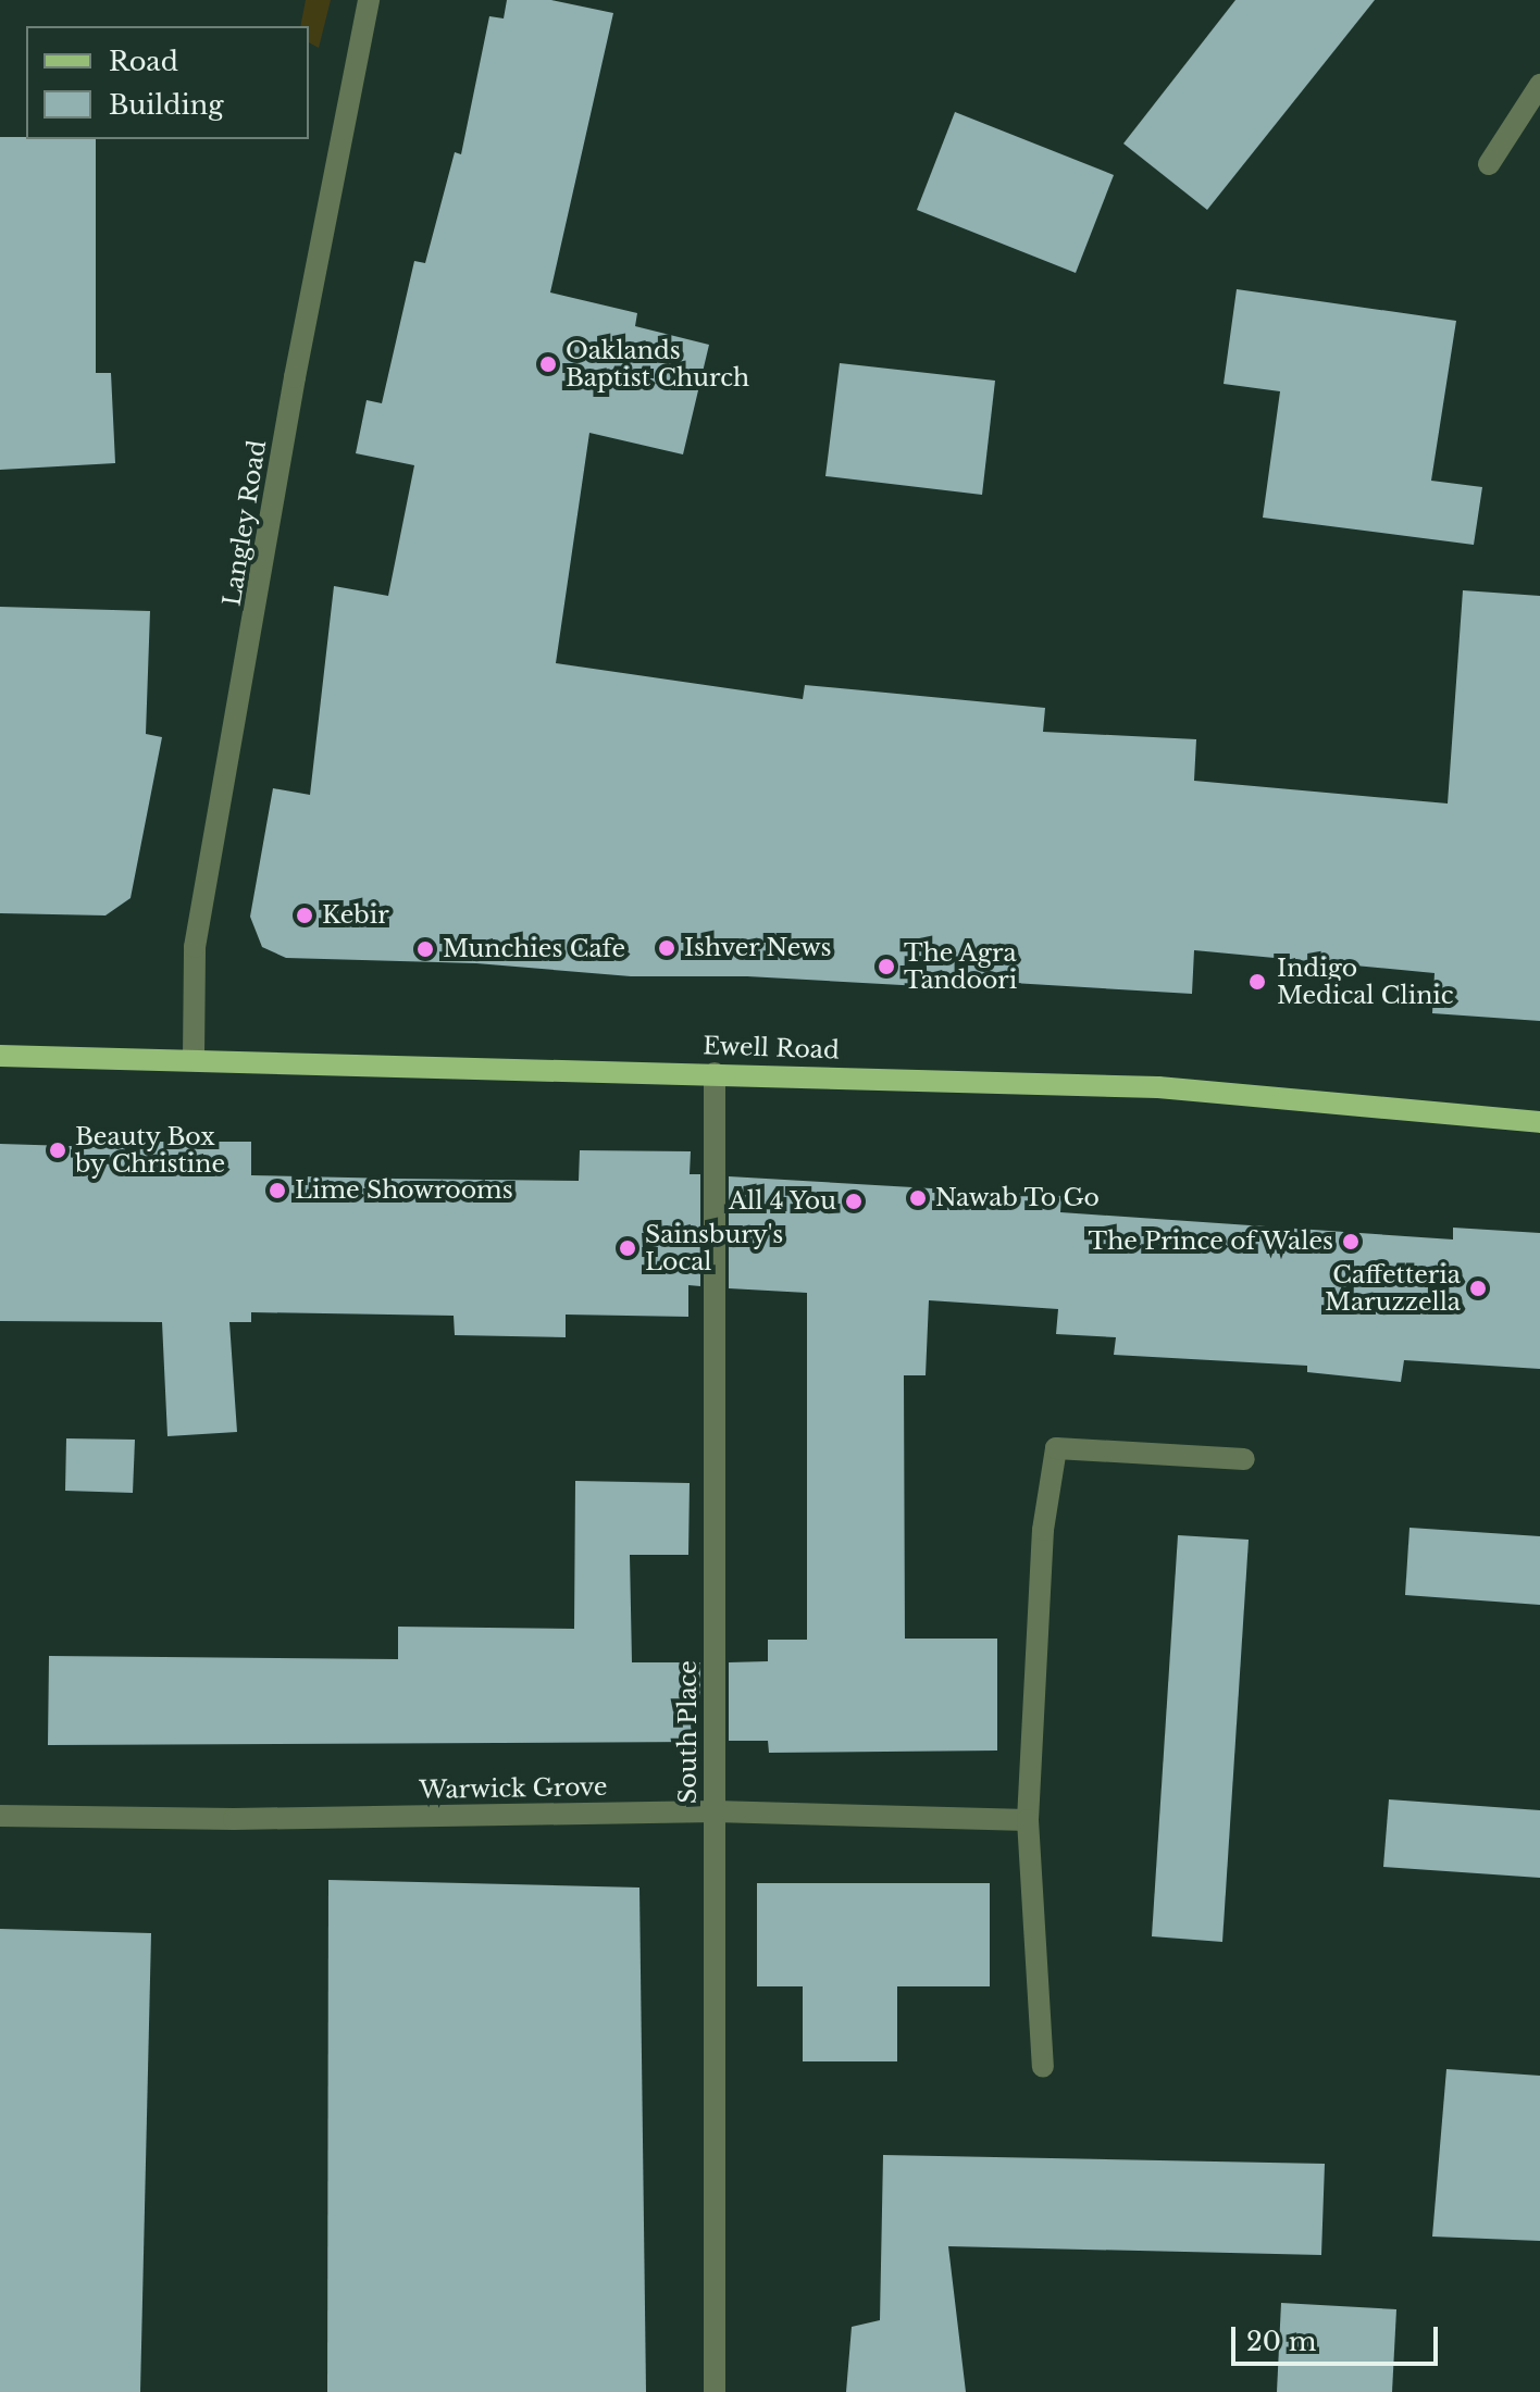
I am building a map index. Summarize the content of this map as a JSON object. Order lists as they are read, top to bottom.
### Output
{
  "streets": {
    "main road": ["Ewell Road"],
    "street": ["Langley Road", "South Place", "Warwick Grove"]
  },
  "crossings": [
    ["Langley Road", "Ewell Road"],
    ["Ewell Road", "South Place"],
    ["South Place", "Warwick Grove"]
  ],
  "places": [
    "Oaklands Baptist Church",
    "Kebir",
    "Ishver News",
    "Munchies Cafe",
    "The Agra Tandoori",
    "Indigo Medical Clinic",
    "Beauty Box by Christine",
    "Lime Showrooms",
    "Nawab To Go",
    "All 4 You",
    "The Prince of Wales",
    "Sainsbury's Local",
    "Caffetteria Maruzzella"
  ],
  "legend": ["Road", "Building"],
  "scale_bar": "20 m"
}
